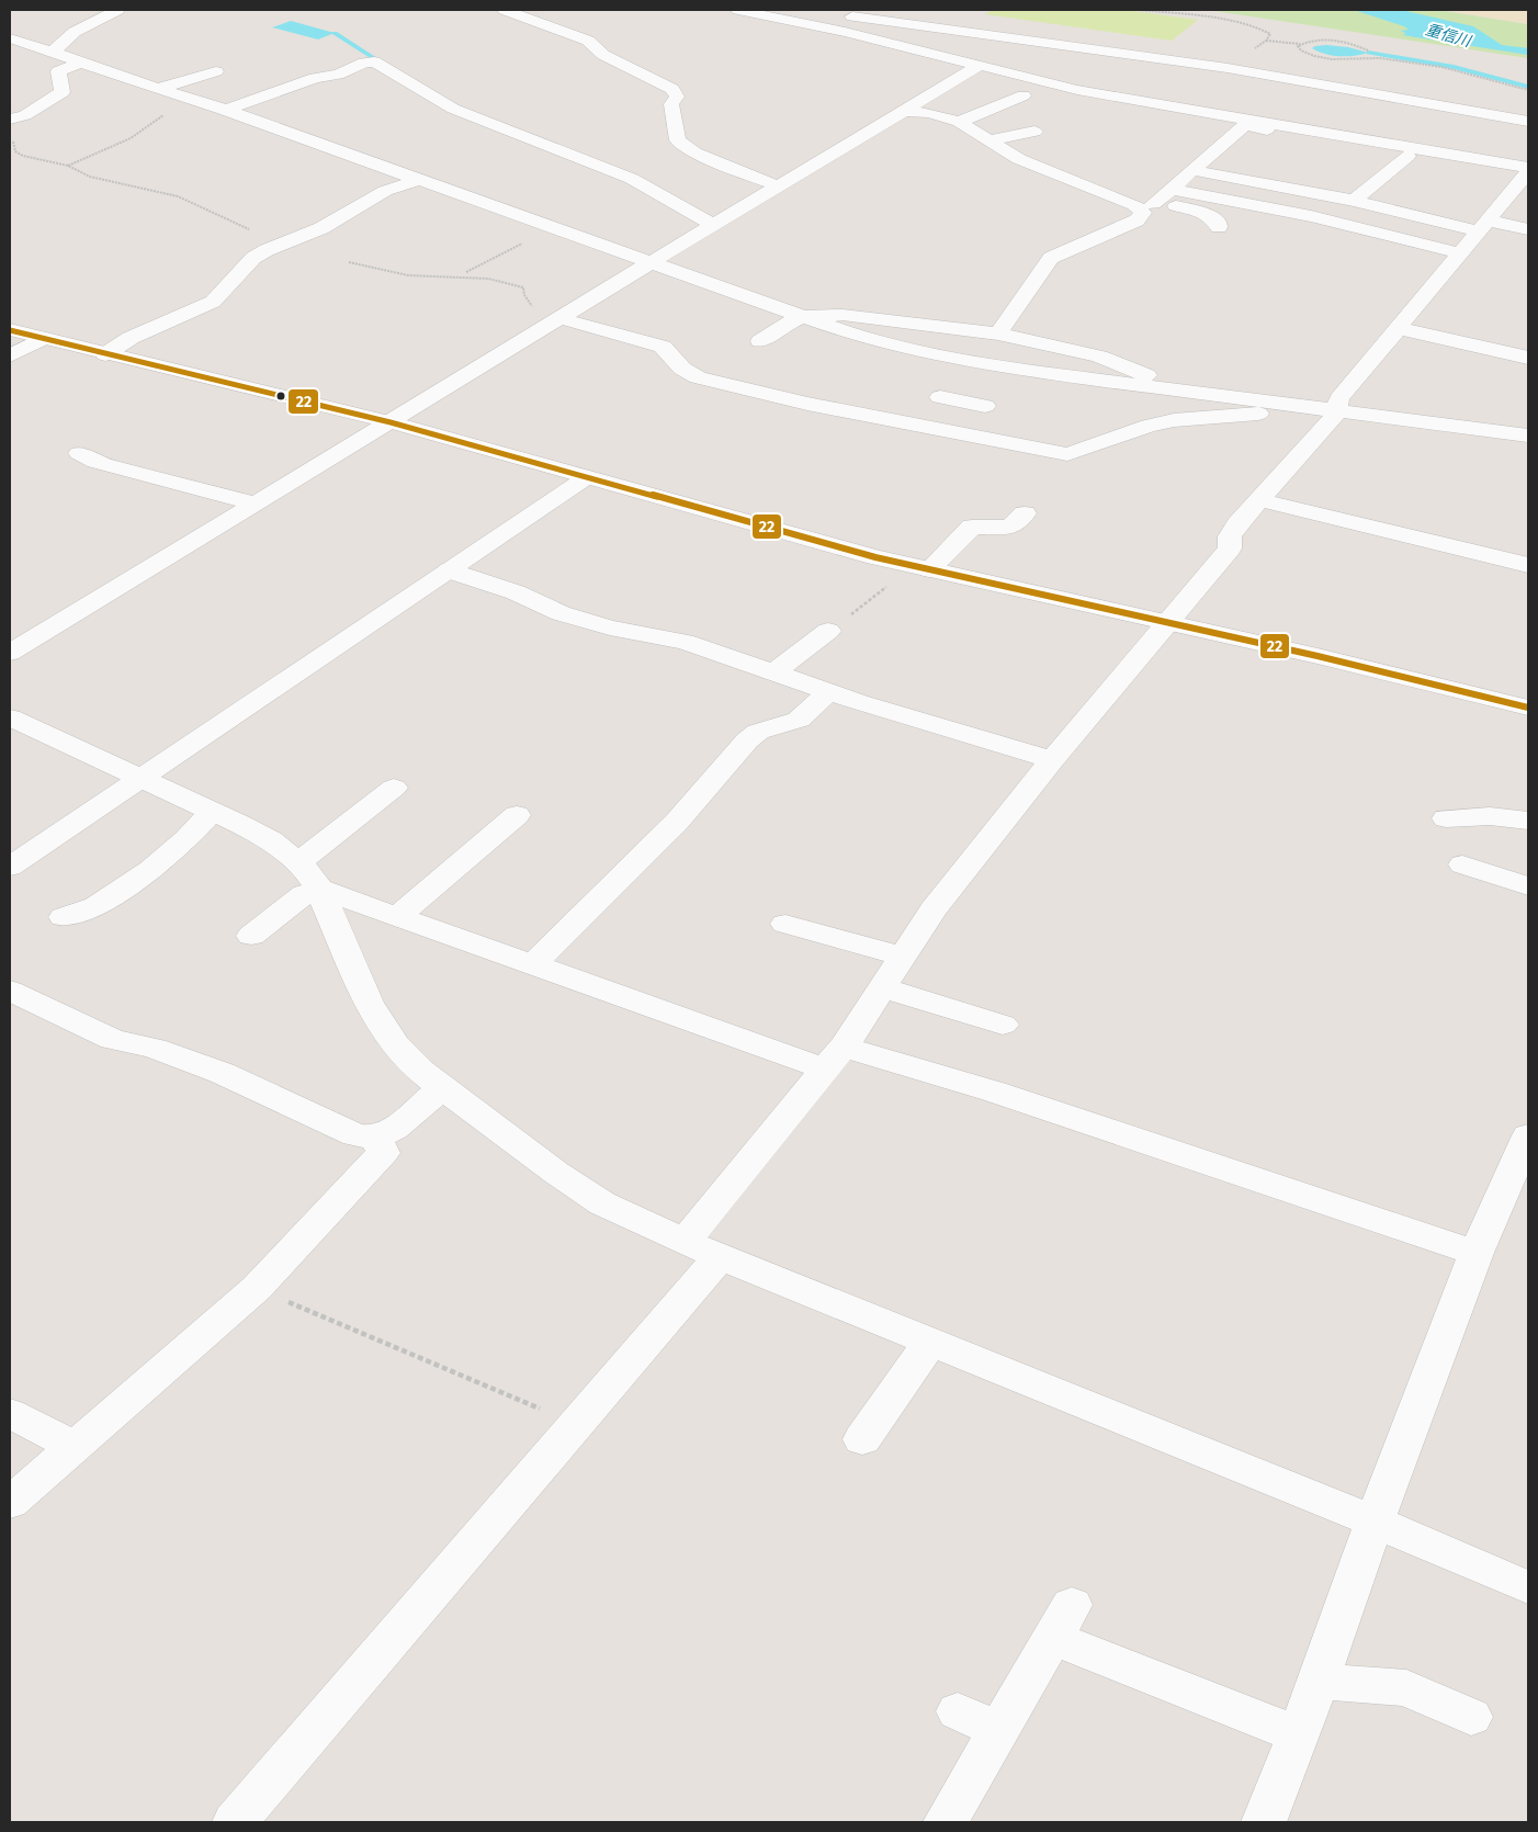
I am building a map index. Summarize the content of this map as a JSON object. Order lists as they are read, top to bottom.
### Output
{
  "water": ["重信川"],
  "lines": ["transit line 22"]
}
